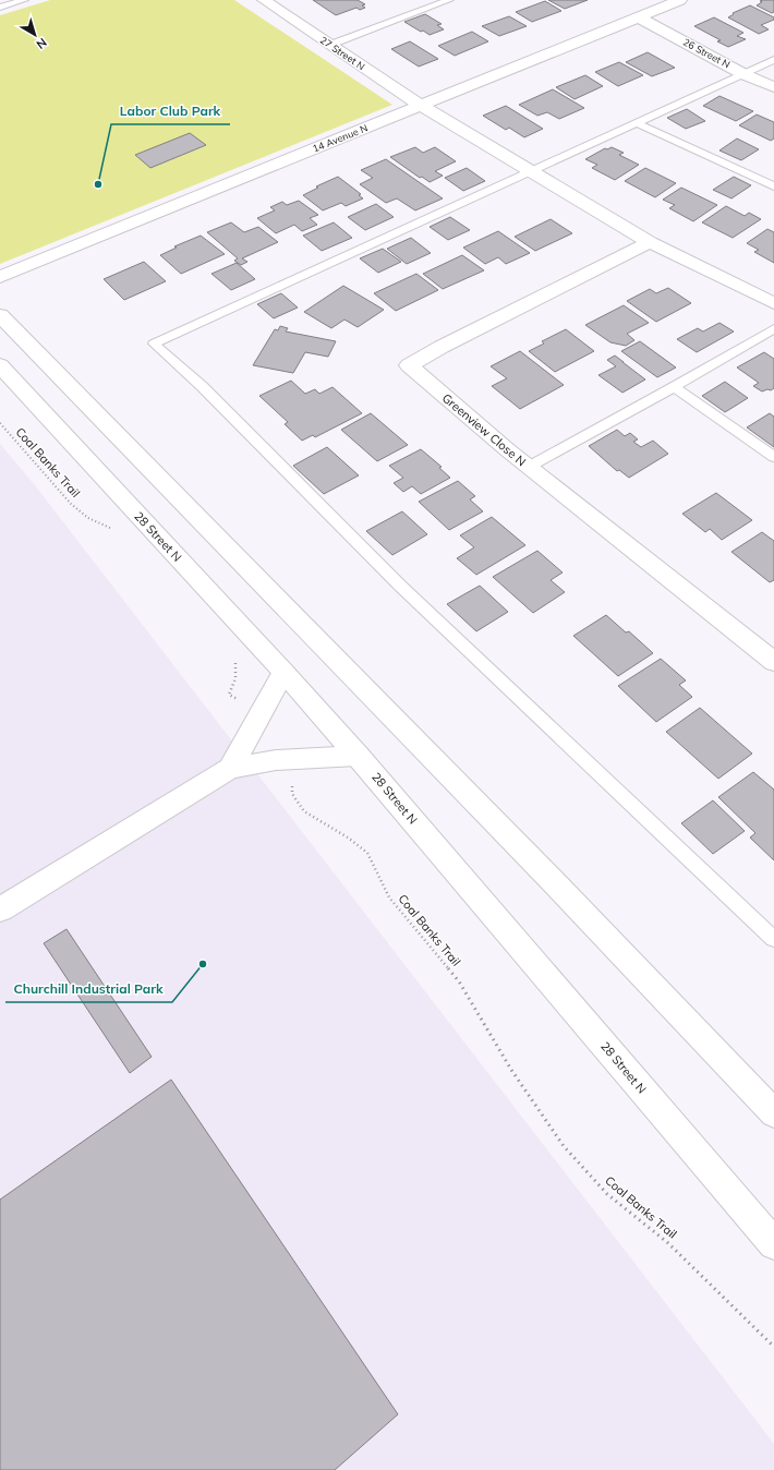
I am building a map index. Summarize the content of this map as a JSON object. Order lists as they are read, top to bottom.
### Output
{
  "streets": {
    "street": [
      "27 Street N",
      "26 Street N",
      "14 Avenue N",
      "Greenview Close N",
      "28 Street N"
    ],
    "path": ["Coal Banks Trail"]
  },
  "crossings": [
    ["27 Street N", "14 Avenue N"],
    ["26 Street N", "14 Avenue N"]
  ],
  "places": ["Labor Club Park", "Churchill Industrial Park"],
  "north": "bottom right"
}
